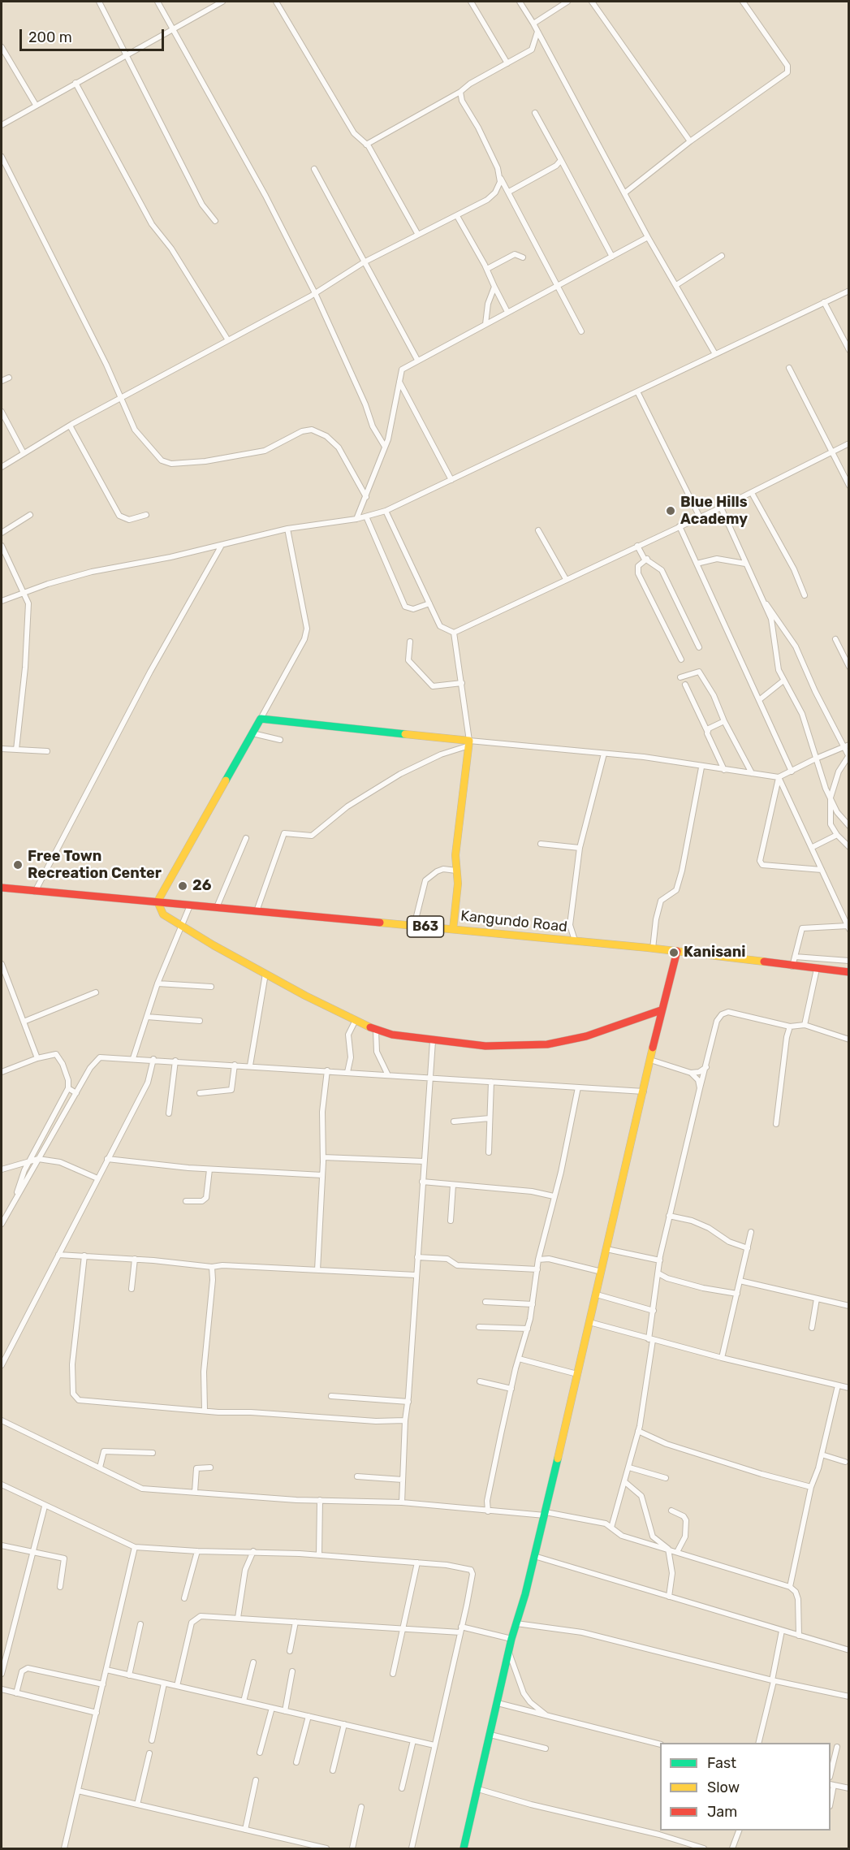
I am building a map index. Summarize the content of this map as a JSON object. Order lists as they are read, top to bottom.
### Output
{
  "streets": {
    "main road": ["Kangundo Road", "B63"]
  },
  "places": [
    "Blue Hills Academy",
    "Free Town Recreation Center",
    "26",
    "Kanisani"
  ],
  "legend": ["Fast", "Slow", "Jam"],
  "scale_bar": "200 m"
}
